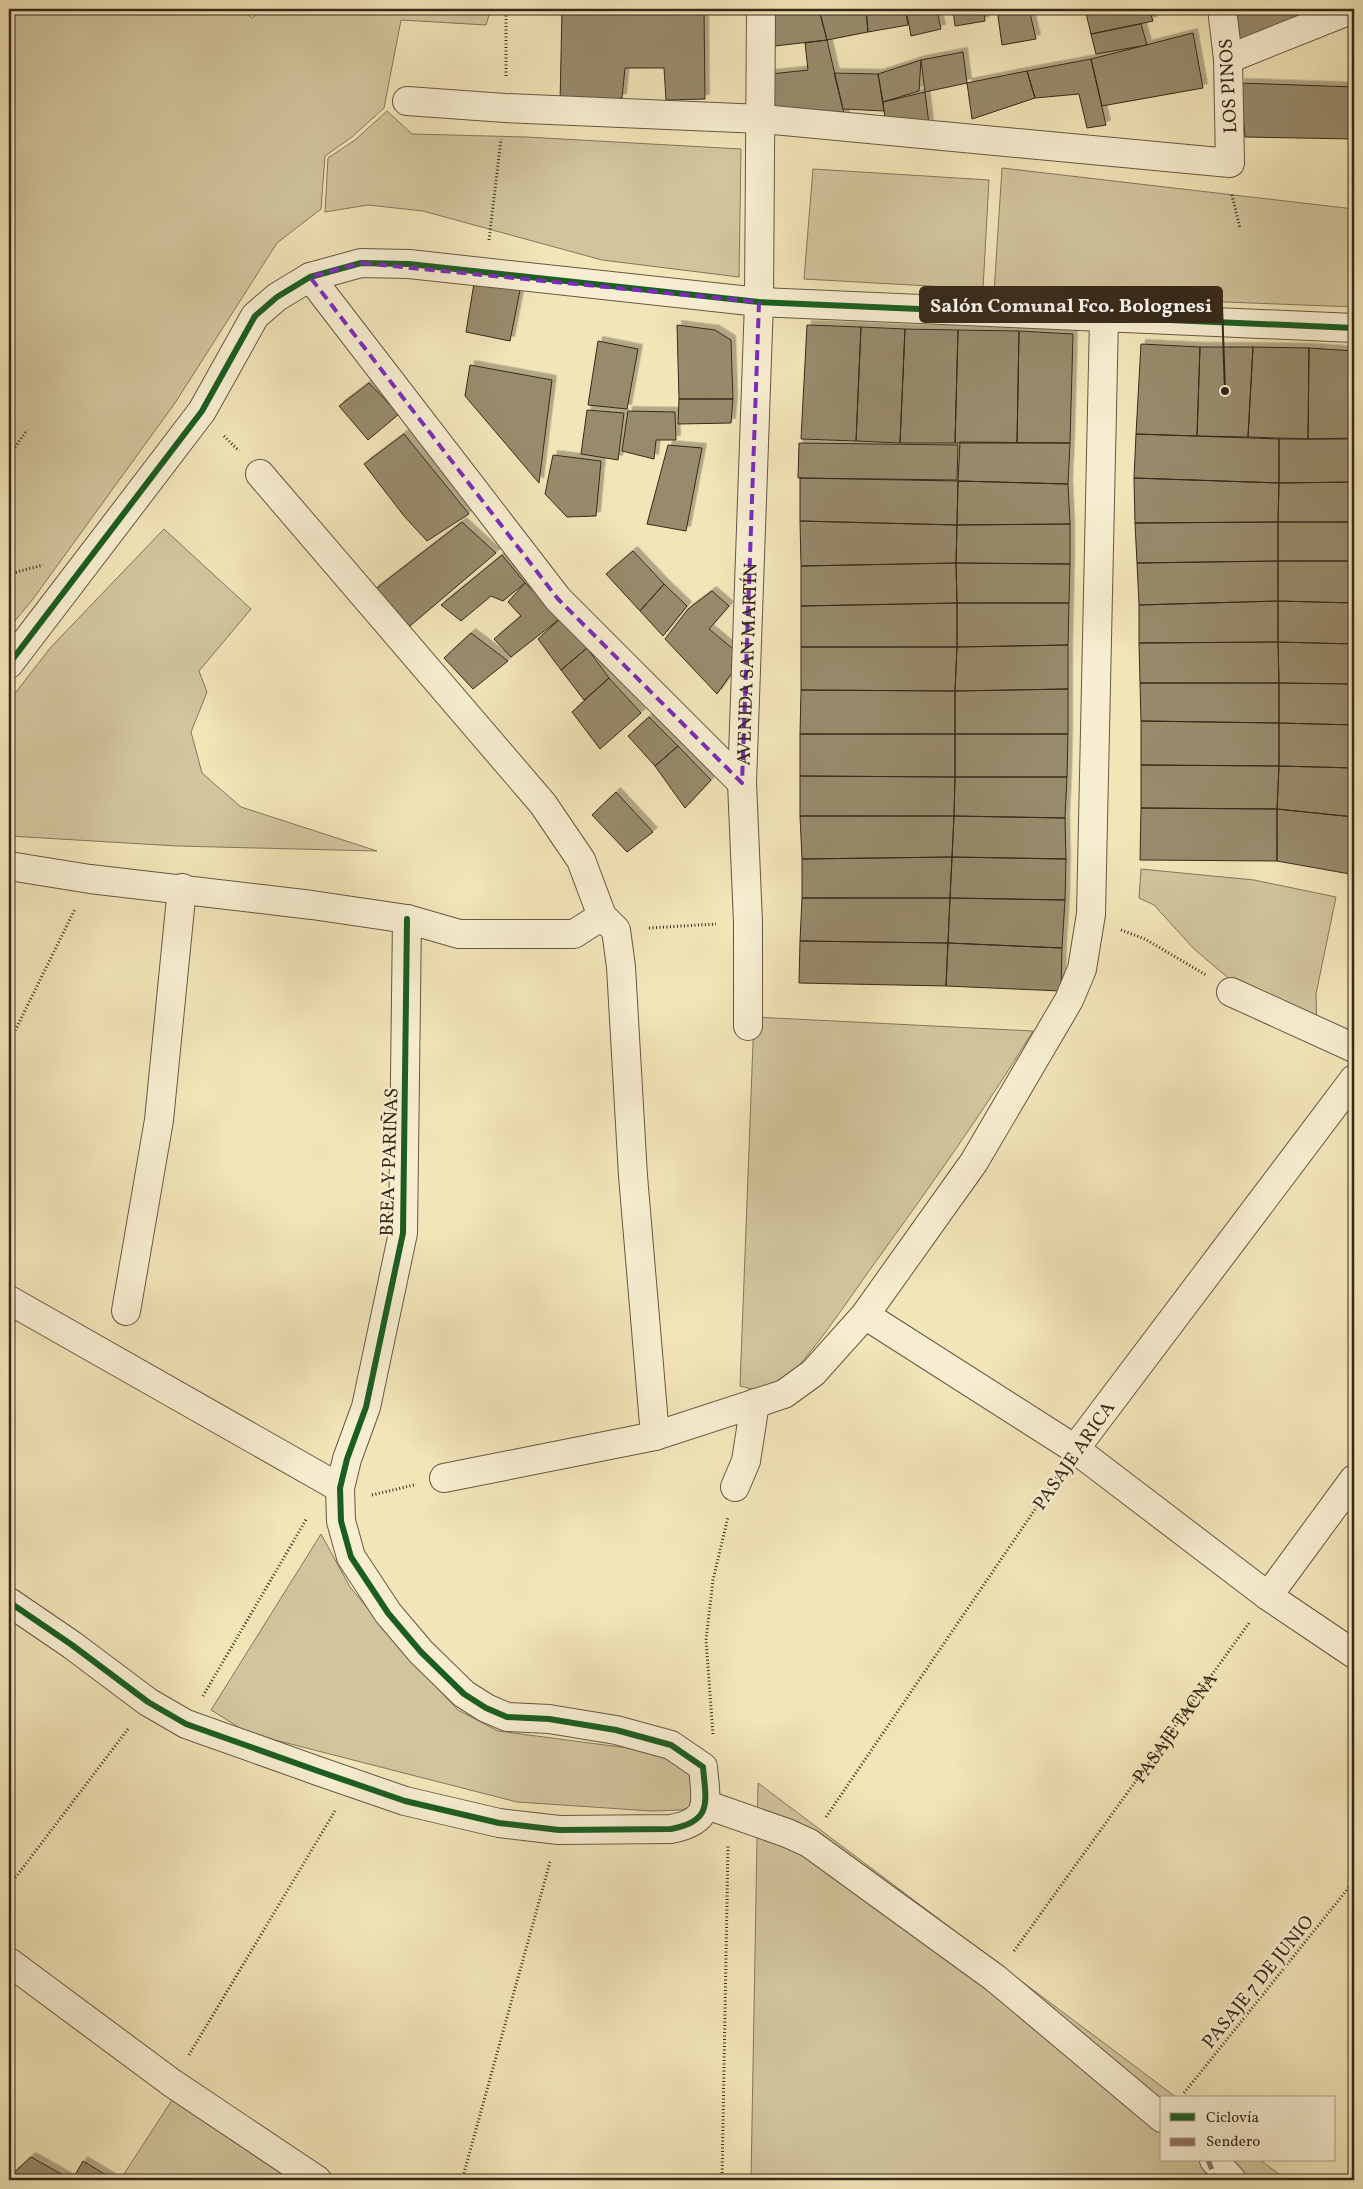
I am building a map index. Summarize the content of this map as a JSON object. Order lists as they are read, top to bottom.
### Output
{
  "streets": {
    "street": [
      "LOS PINOS",
      "AVENIDA SAN MARTÍN",
      "BREA Y PARIÑAS",
      "PASAJE ARICA"
    ],
    "path": ["PASAJE TACNA", "PASAJE 7 DE JUNIO"]
  },
  "crossings": [
    ["LOS PINOS", "AVENIDA SAN MARTÍN"]
  ],
  "places": ["Salón Comunal Fco. Bolognesi"],
  "legend": ["Ciclovía", "Sendero"]
}
